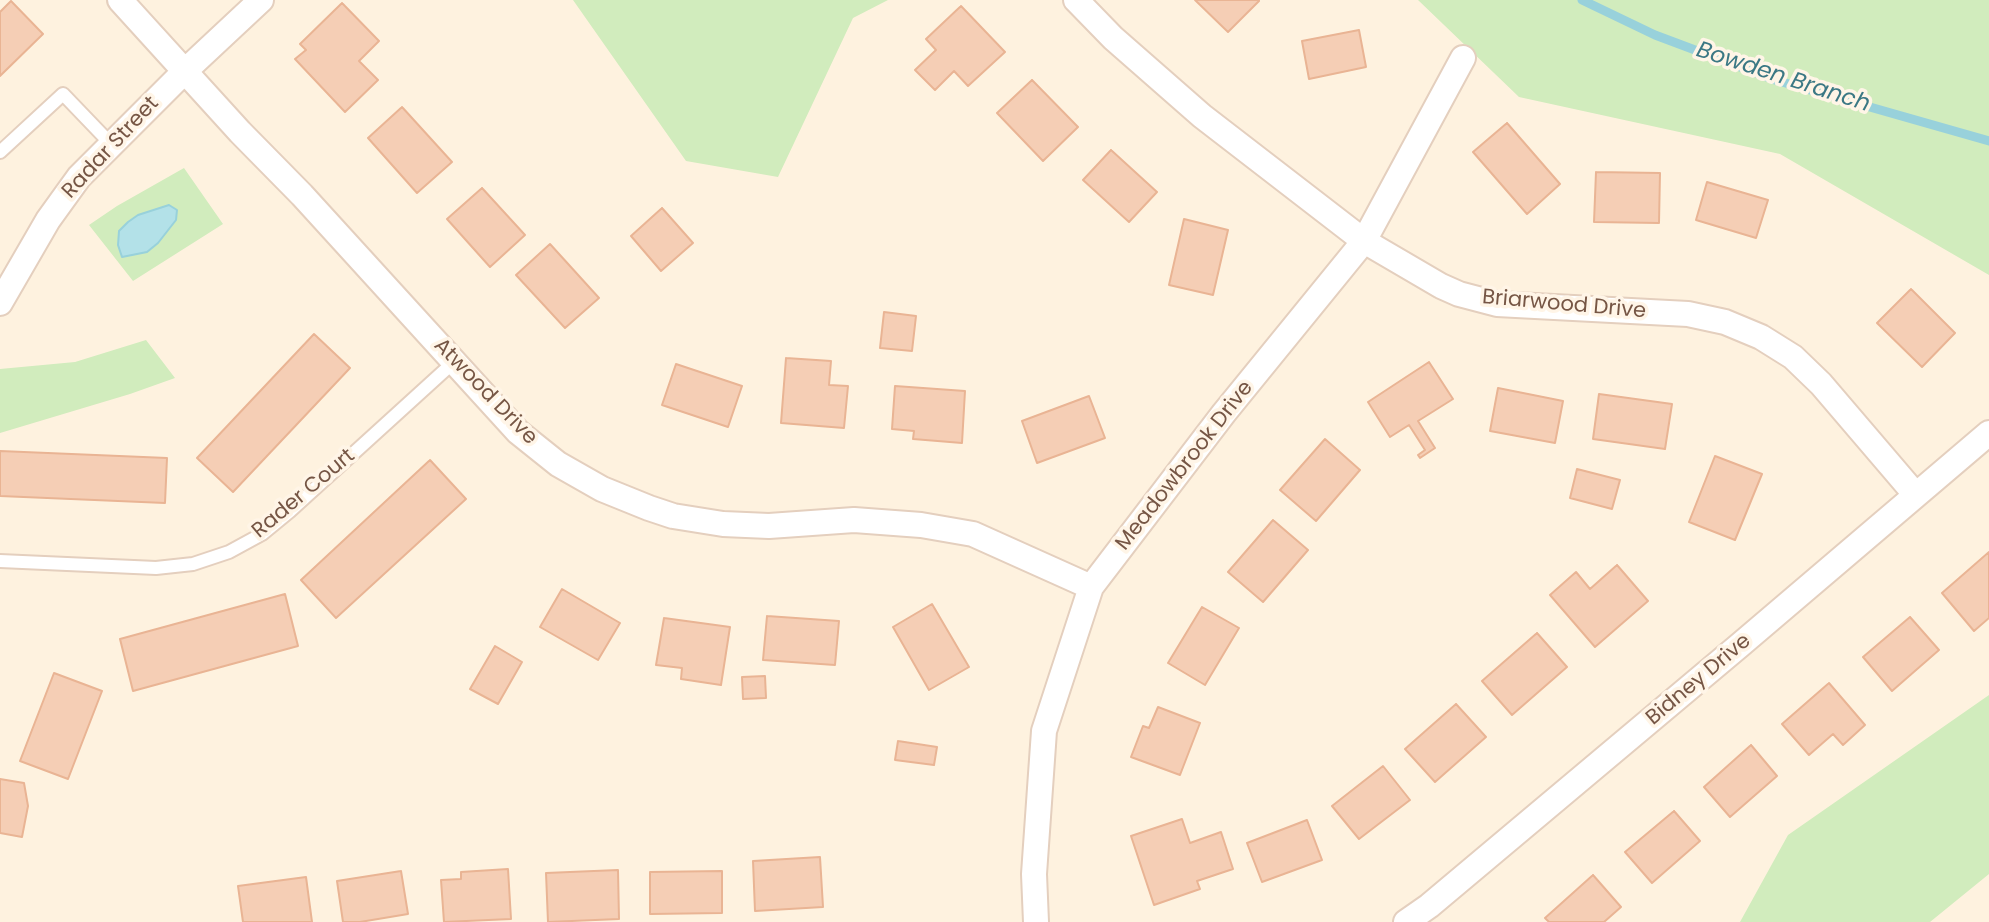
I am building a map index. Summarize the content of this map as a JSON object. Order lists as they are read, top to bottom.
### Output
{
  "streets": {
    "street": [
      "Radar Street",
      "Briarwood Drive",
      "Atwood Drive",
      "Meadowbrook Drive",
      "Bidney Drive"
    ],
    "lane": ["Rader Court"]
  },
  "crossings": [
    ["Radar Street", "Atwood Drive"],
    ["Briarwood Drive", "Meadowbrook Drive"],
    ["Briarwood Drive", "Bidney Drive"],
    ["Atwood Drive", "Meadowbrook Drive"],
    ["Atwood Drive", "Rader Court"]
  ],
  "water": ["Bowden Branch"]
}
